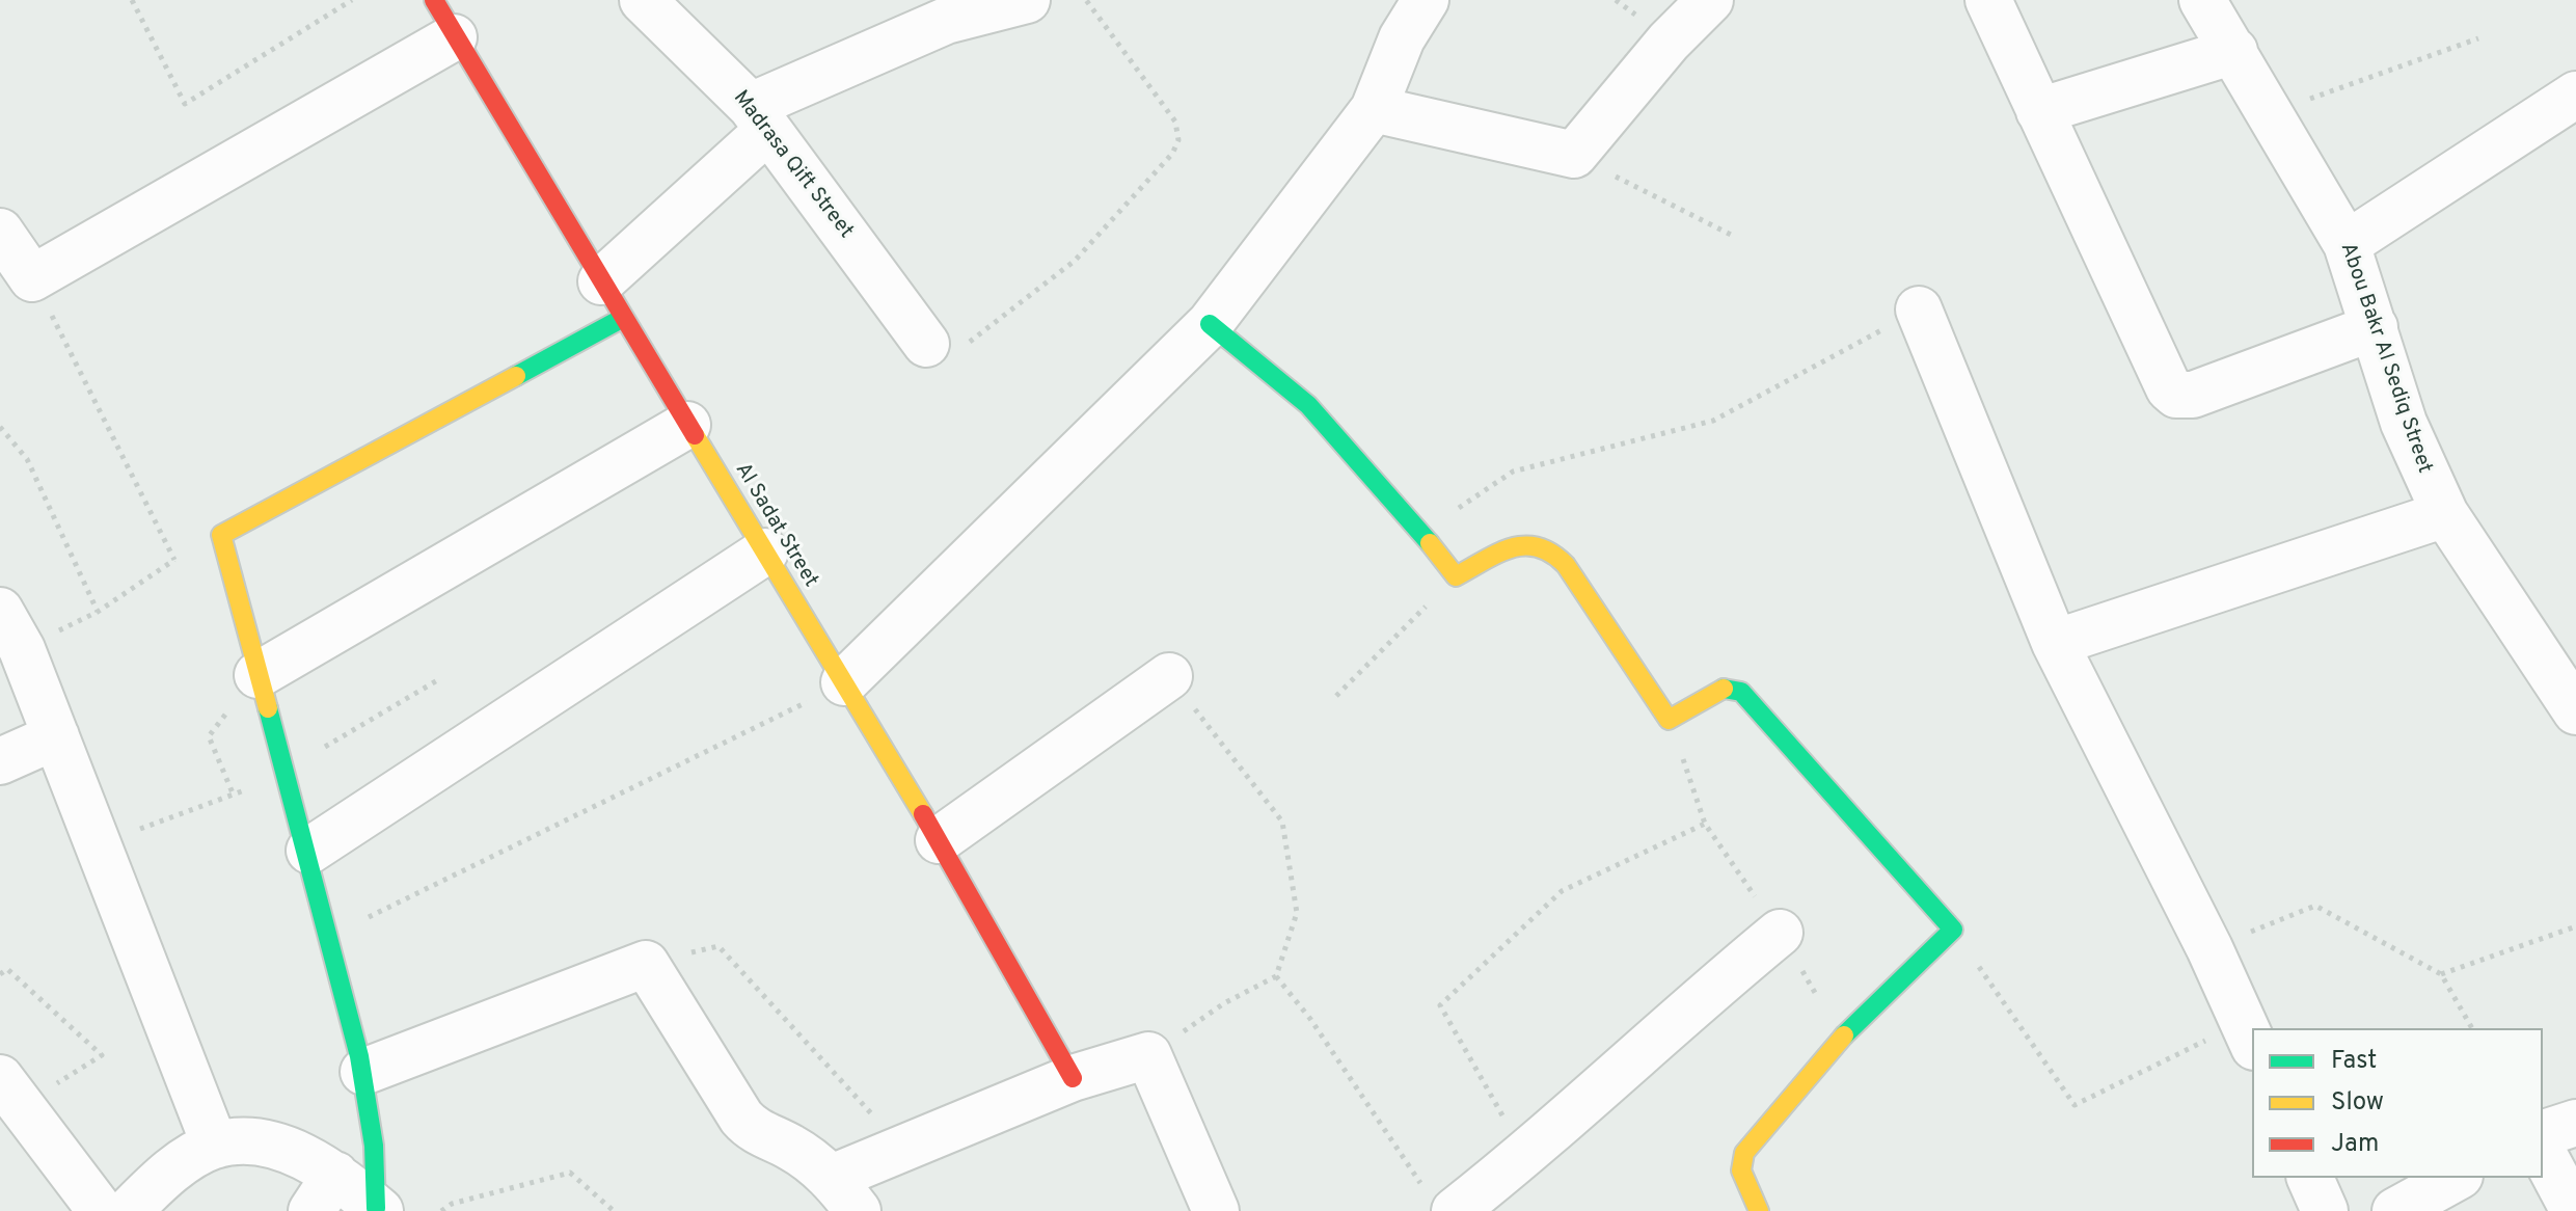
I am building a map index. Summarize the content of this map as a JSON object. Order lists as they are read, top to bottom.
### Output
{
  "streets": {
    "street": ["Madrasa Qift Street", "Abou Bakr Al Sediq Street", "Al Sadat Street"]
  },
  "legend": ["Fast", "Slow", "Jam"]
}
